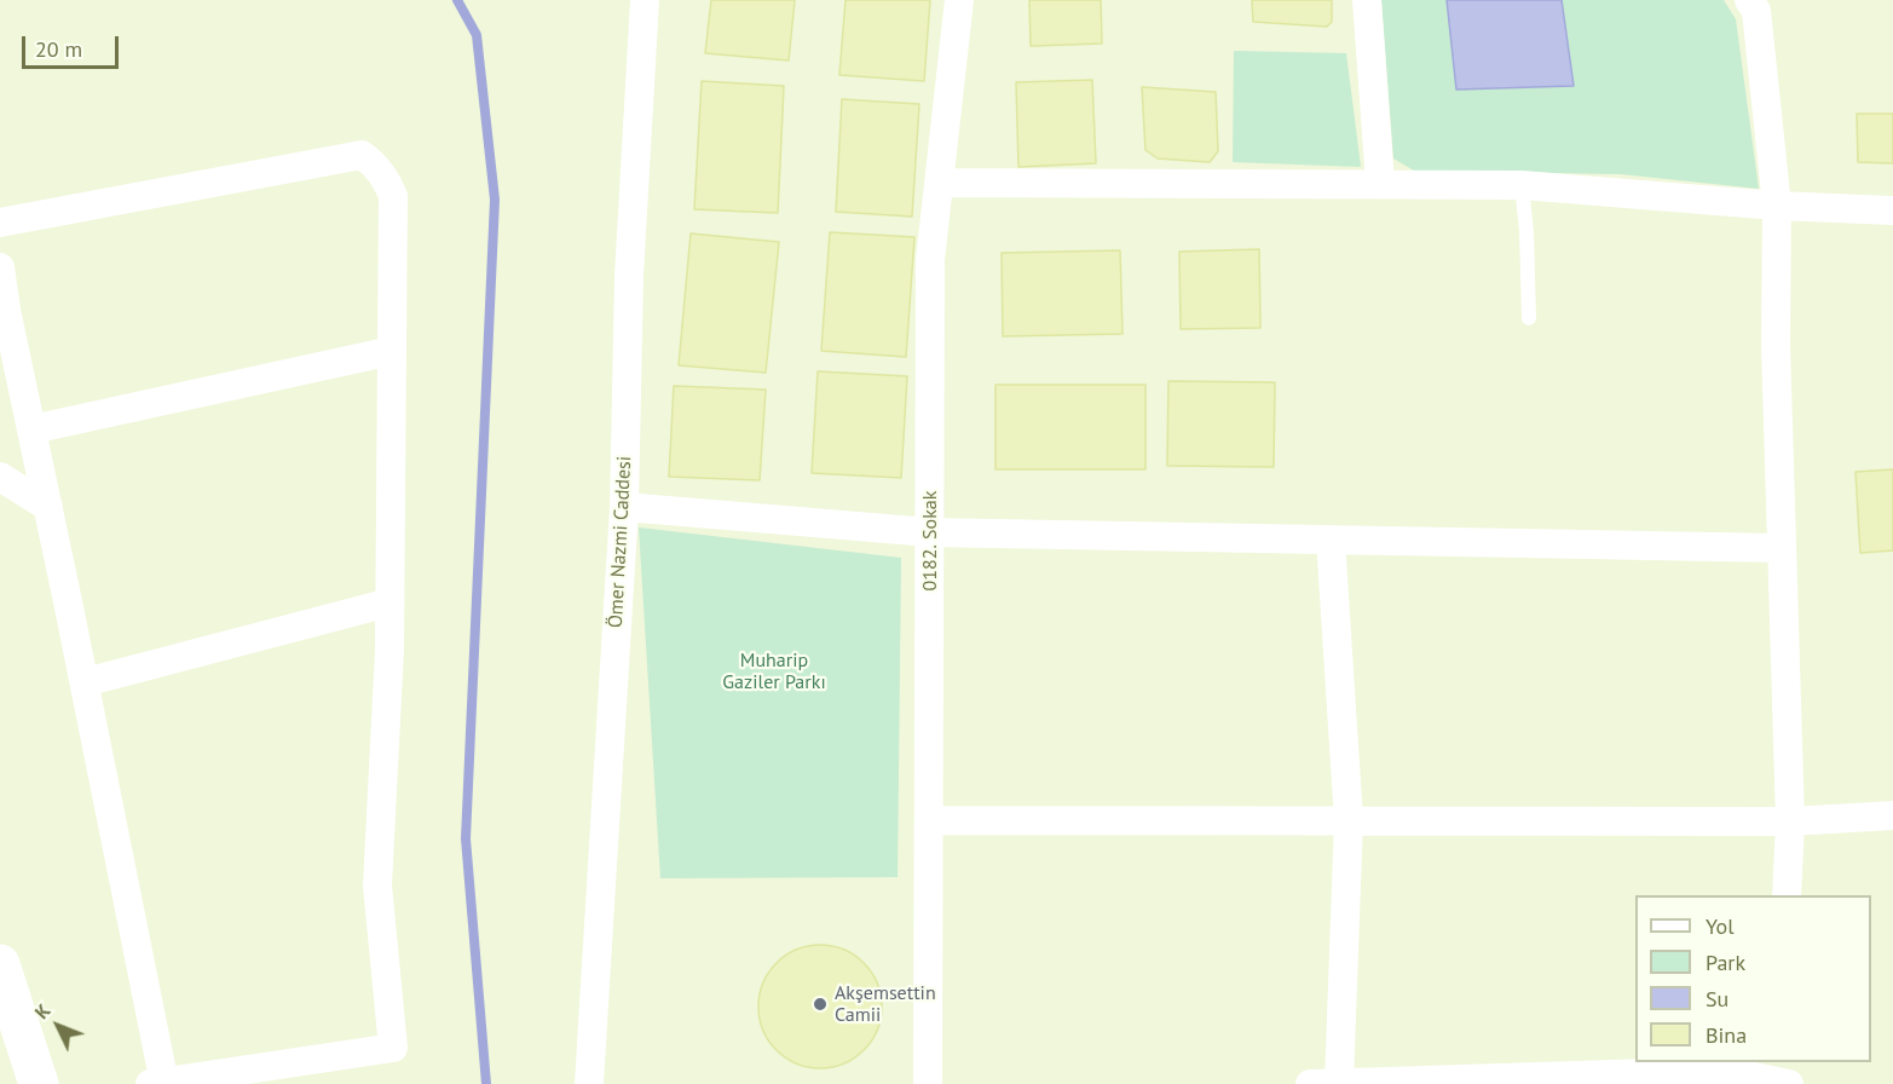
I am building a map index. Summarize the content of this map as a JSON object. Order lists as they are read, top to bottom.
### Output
{
  "streets": {
    "street": ["0182. Sokak", "Ömer Nazmi Caddesi"]
  },
  "parks": ["Muharip Gaziler Parkı"],
  "places": ["Akşemsettin Camii"],
  "legend": [
    "Yol",
    "Park",
    "Su",
    "Bina"
  ],
  "scale_bar": "20 m",
  "north": "top left"
}
